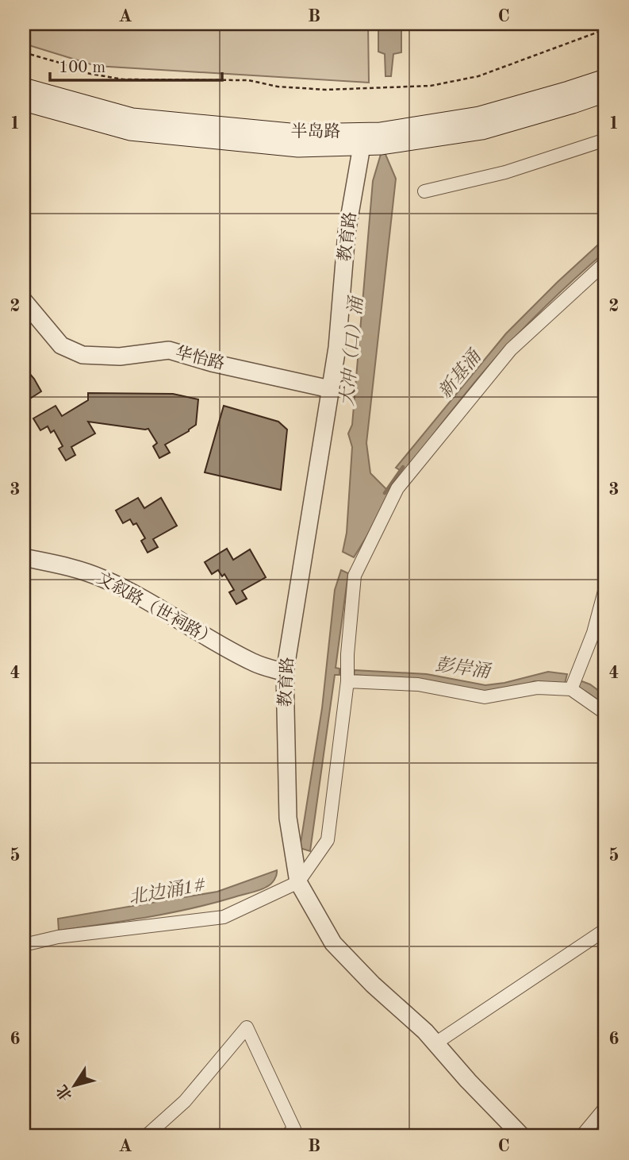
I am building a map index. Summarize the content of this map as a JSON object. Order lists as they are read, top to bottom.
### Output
{
  "streets": {
    "main road": ["半岛路"],
    "street": ["教育路", "华怡路", "文叙路（世祠路）"]
  },
  "crossings": [
    ["半岛路", "教育路"],
    ["教育路", "华怡路"],
    ["教育路", "文叙路（世祠路）"]
  ],
  "water": [
    "大冲（口）涌",
    "新基涌",
    "彭岸涌",
    "北边涌1#"
  ],
  "scale_bar": "100 m",
  "north": "bottom left",
  "grid": {
    "columns": ["A", "B", "C"],
    "rows": [
      "1",
      "2",
      "3",
      "4",
      "5",
      "6"
    ]
  }
}
